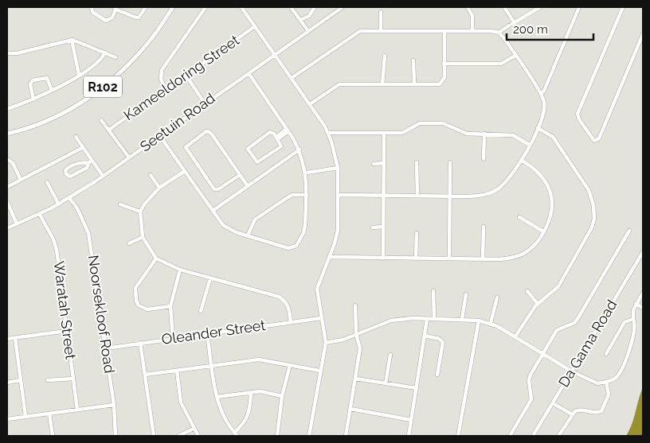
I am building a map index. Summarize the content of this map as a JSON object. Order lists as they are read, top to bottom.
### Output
{
  "streets": {
    "main road": ["R102"],
    "street": [
      "Kameeldoring Street",
      "Seetuin Road",
      "Waratah Street",
      "Noorsekloof Road",
      "Oleander Street",
      "Da Gama Road"
    ]
  },
  "crossings": [
    ["Kameeldoring Street", "Seetuin Road"],
    ["Seetuin Road", "Waratah Street"],
    ["Seetuin Road", "Noorsekloof Road"],
    ["Noorsekloof Road", "Oleander Street"]
  ],
  "scale_bar": "200 m"
}
